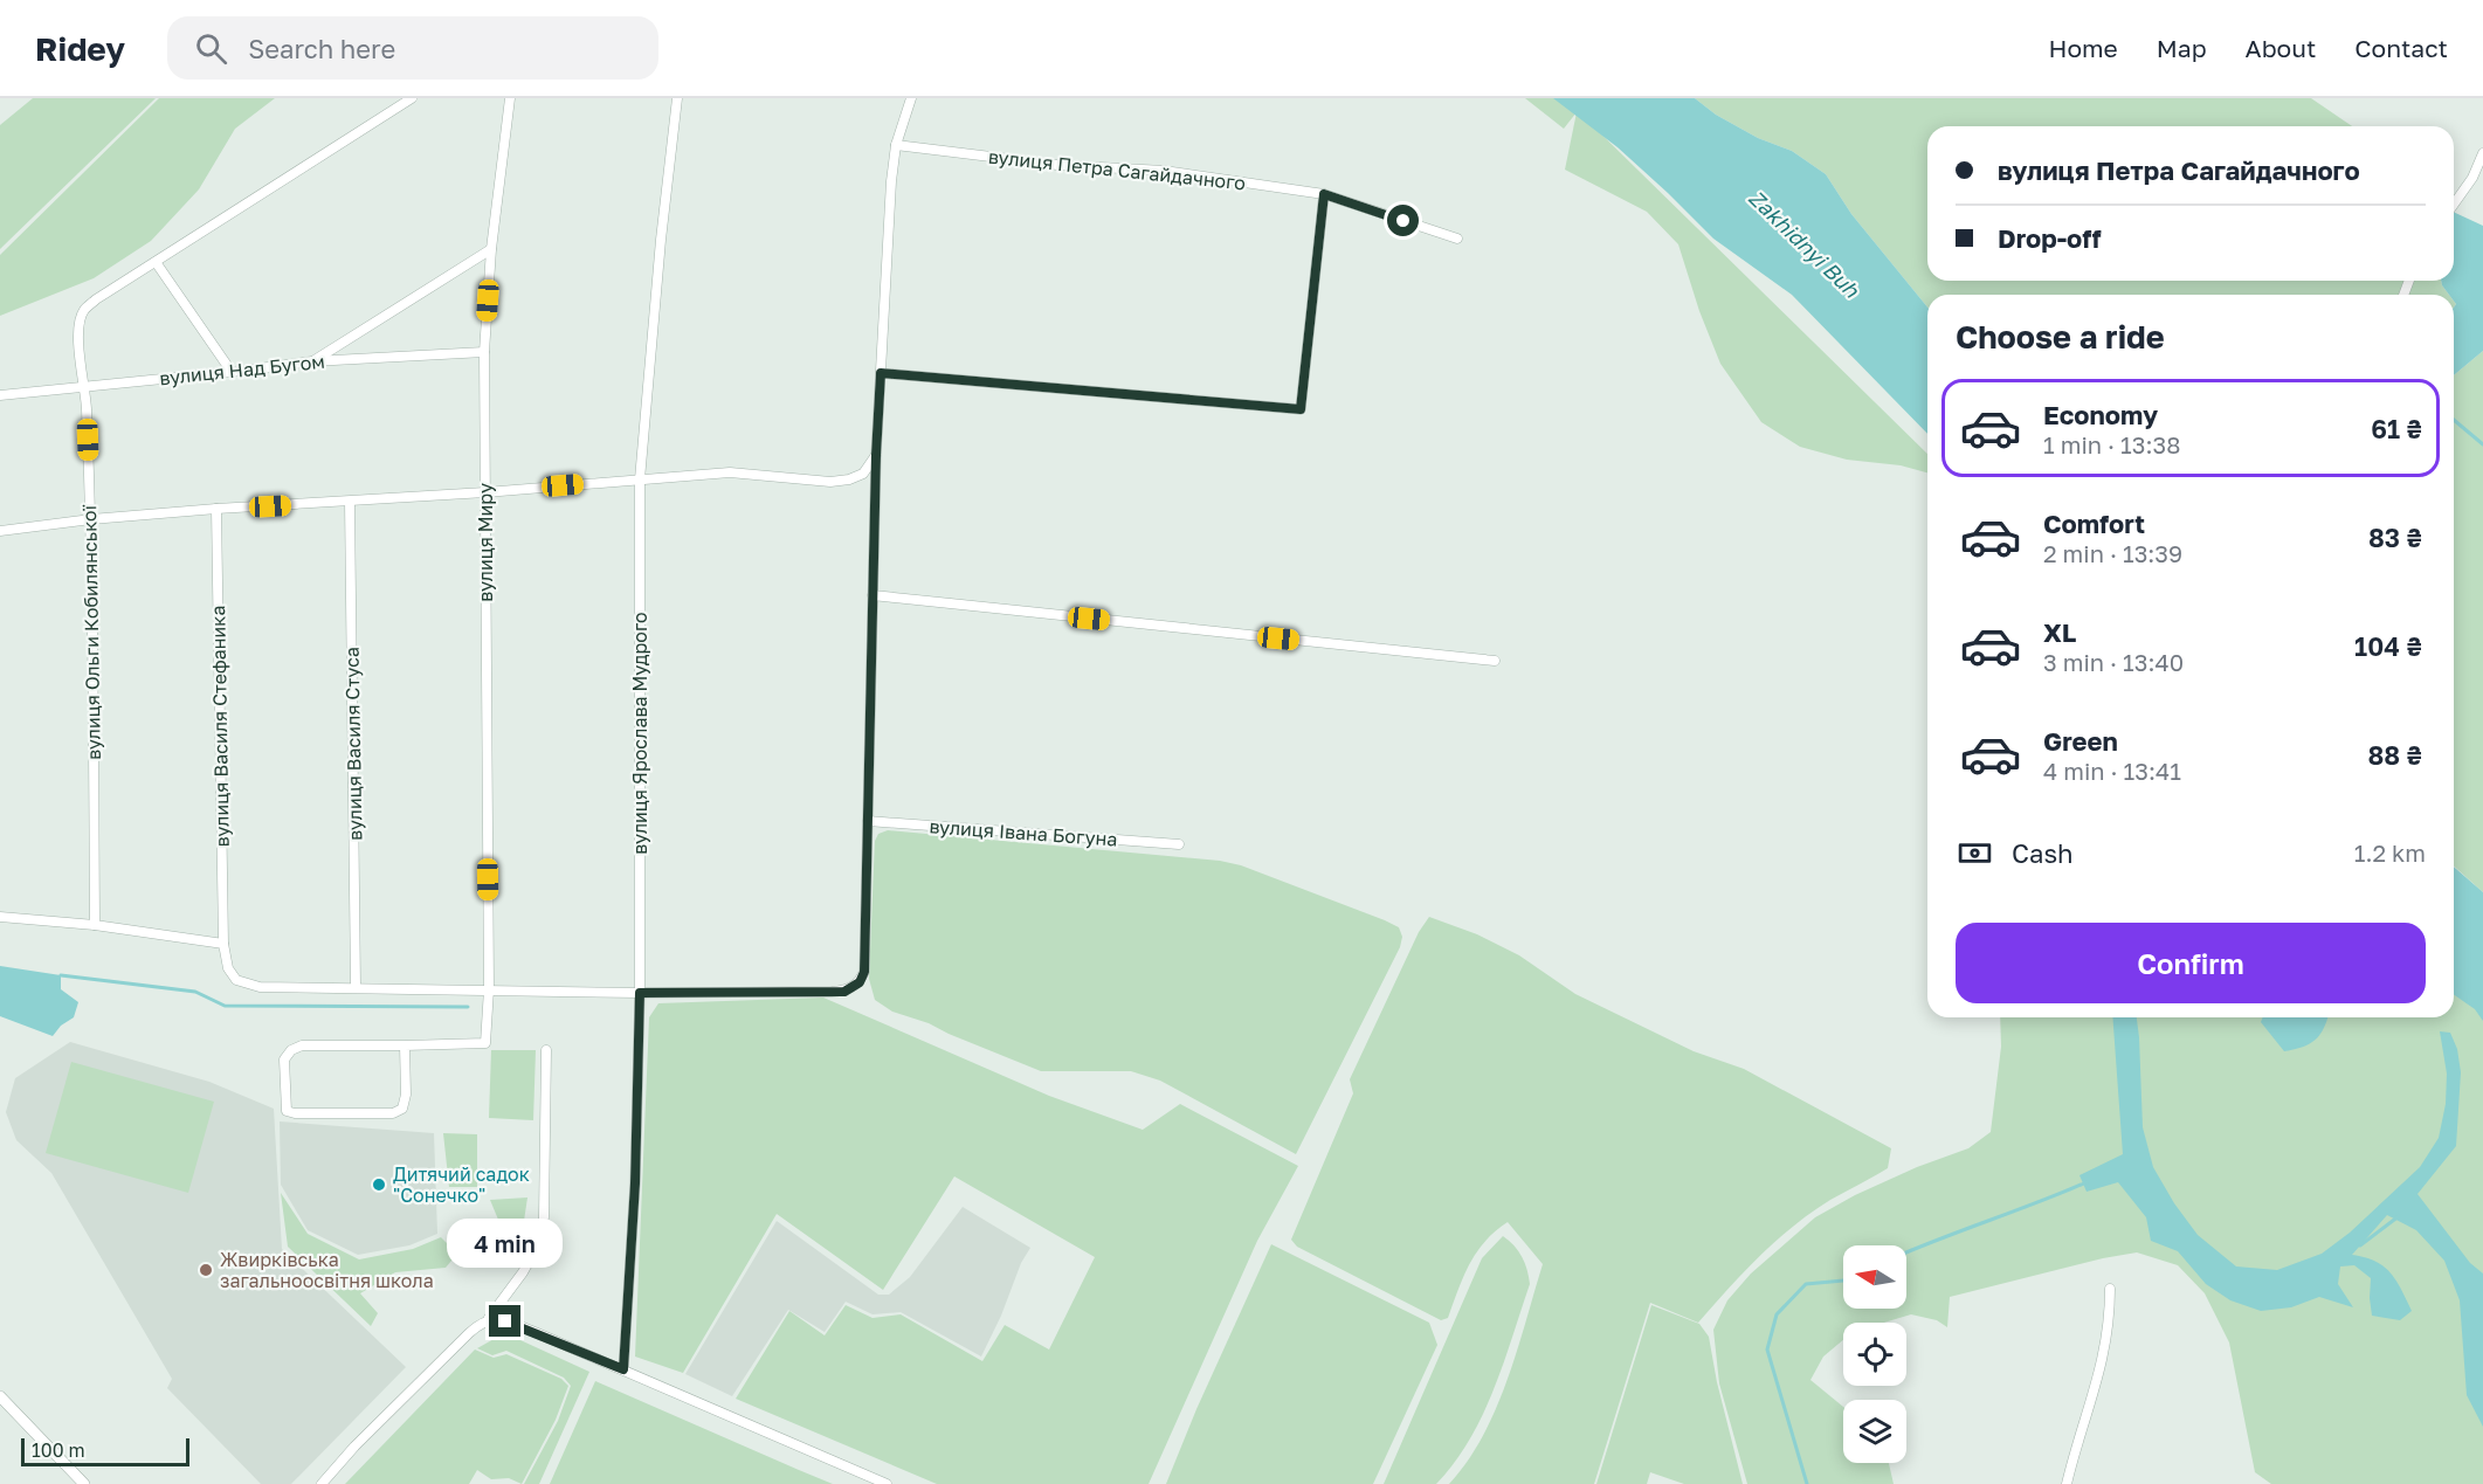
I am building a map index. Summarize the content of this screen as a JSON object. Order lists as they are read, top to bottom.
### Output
{
  "streets": {
    "street": [
      "вулиця Петра Сагайдачного",
      "вулиця Над Бугом",
      "вулиця Миру",
      "вулиця Ольги Кобилянської",
      "вулиця Василя Стефаника",
      "вулиця Ярослава Мудрого",
      "вулиця Василя Стуса",
      "вулиця Івана Богуна"
    ]
  },
  "crossings": [
    ["вулиця Над Бугом", "вулиця Миру"],
    ["вулиця Над Бугом", "вулиця Ольги Кобилянської"],
    ["вулиця Миру", "вулиця Василя Стефаника"],
    ["вулиця Василя Стефаника", "вулиця Ярослава Мудрого"],
    ["вулиця Василя Стефаника", "вулиця Василя Стуса"],
    ["вулиця Василя Стефаника", "вулиця Івана Богуна"]
  ],
  "water": ["Zakhidnyi Buh"],
  "places": ["Дитячий садок \"Сонечко\"", "Жвирківська загальноосвітня школа"],
  "scale_bar": "100 m",
  "north": "left",
  "page": {
    "header": "Ridey",
    "search": "Search here",
    "nav": [
      "Home",
      "Map",
      "About",
      "Contact"
    ],
    "banner": ["вулиця Петра Сагайдачного", "Drop-off"],
    "heading": "Choose a ride",
    "list": [
      {
        "name": "Economy",
        "note": "1 min · 13:38",
        "value": "61 ₴"
      },
      {
        "name": "Comfort",
        "note": "2 min · 13:39",
        "value": "83 ₴"
      },
      {
        "name": "XL",
        "note": "3 min · 13:40",
        "value": "104 ₴"
      },
      {
        "name": "Green",
        "note": "4 min · 13:41",
        "value": "88 ₴"
      }
    ],
    "pay": ["Cash", "1.2 km"],
    "buttons": "Confirm",
    "bubble": "4 min",
    "scale": "100 m"
  }
}
